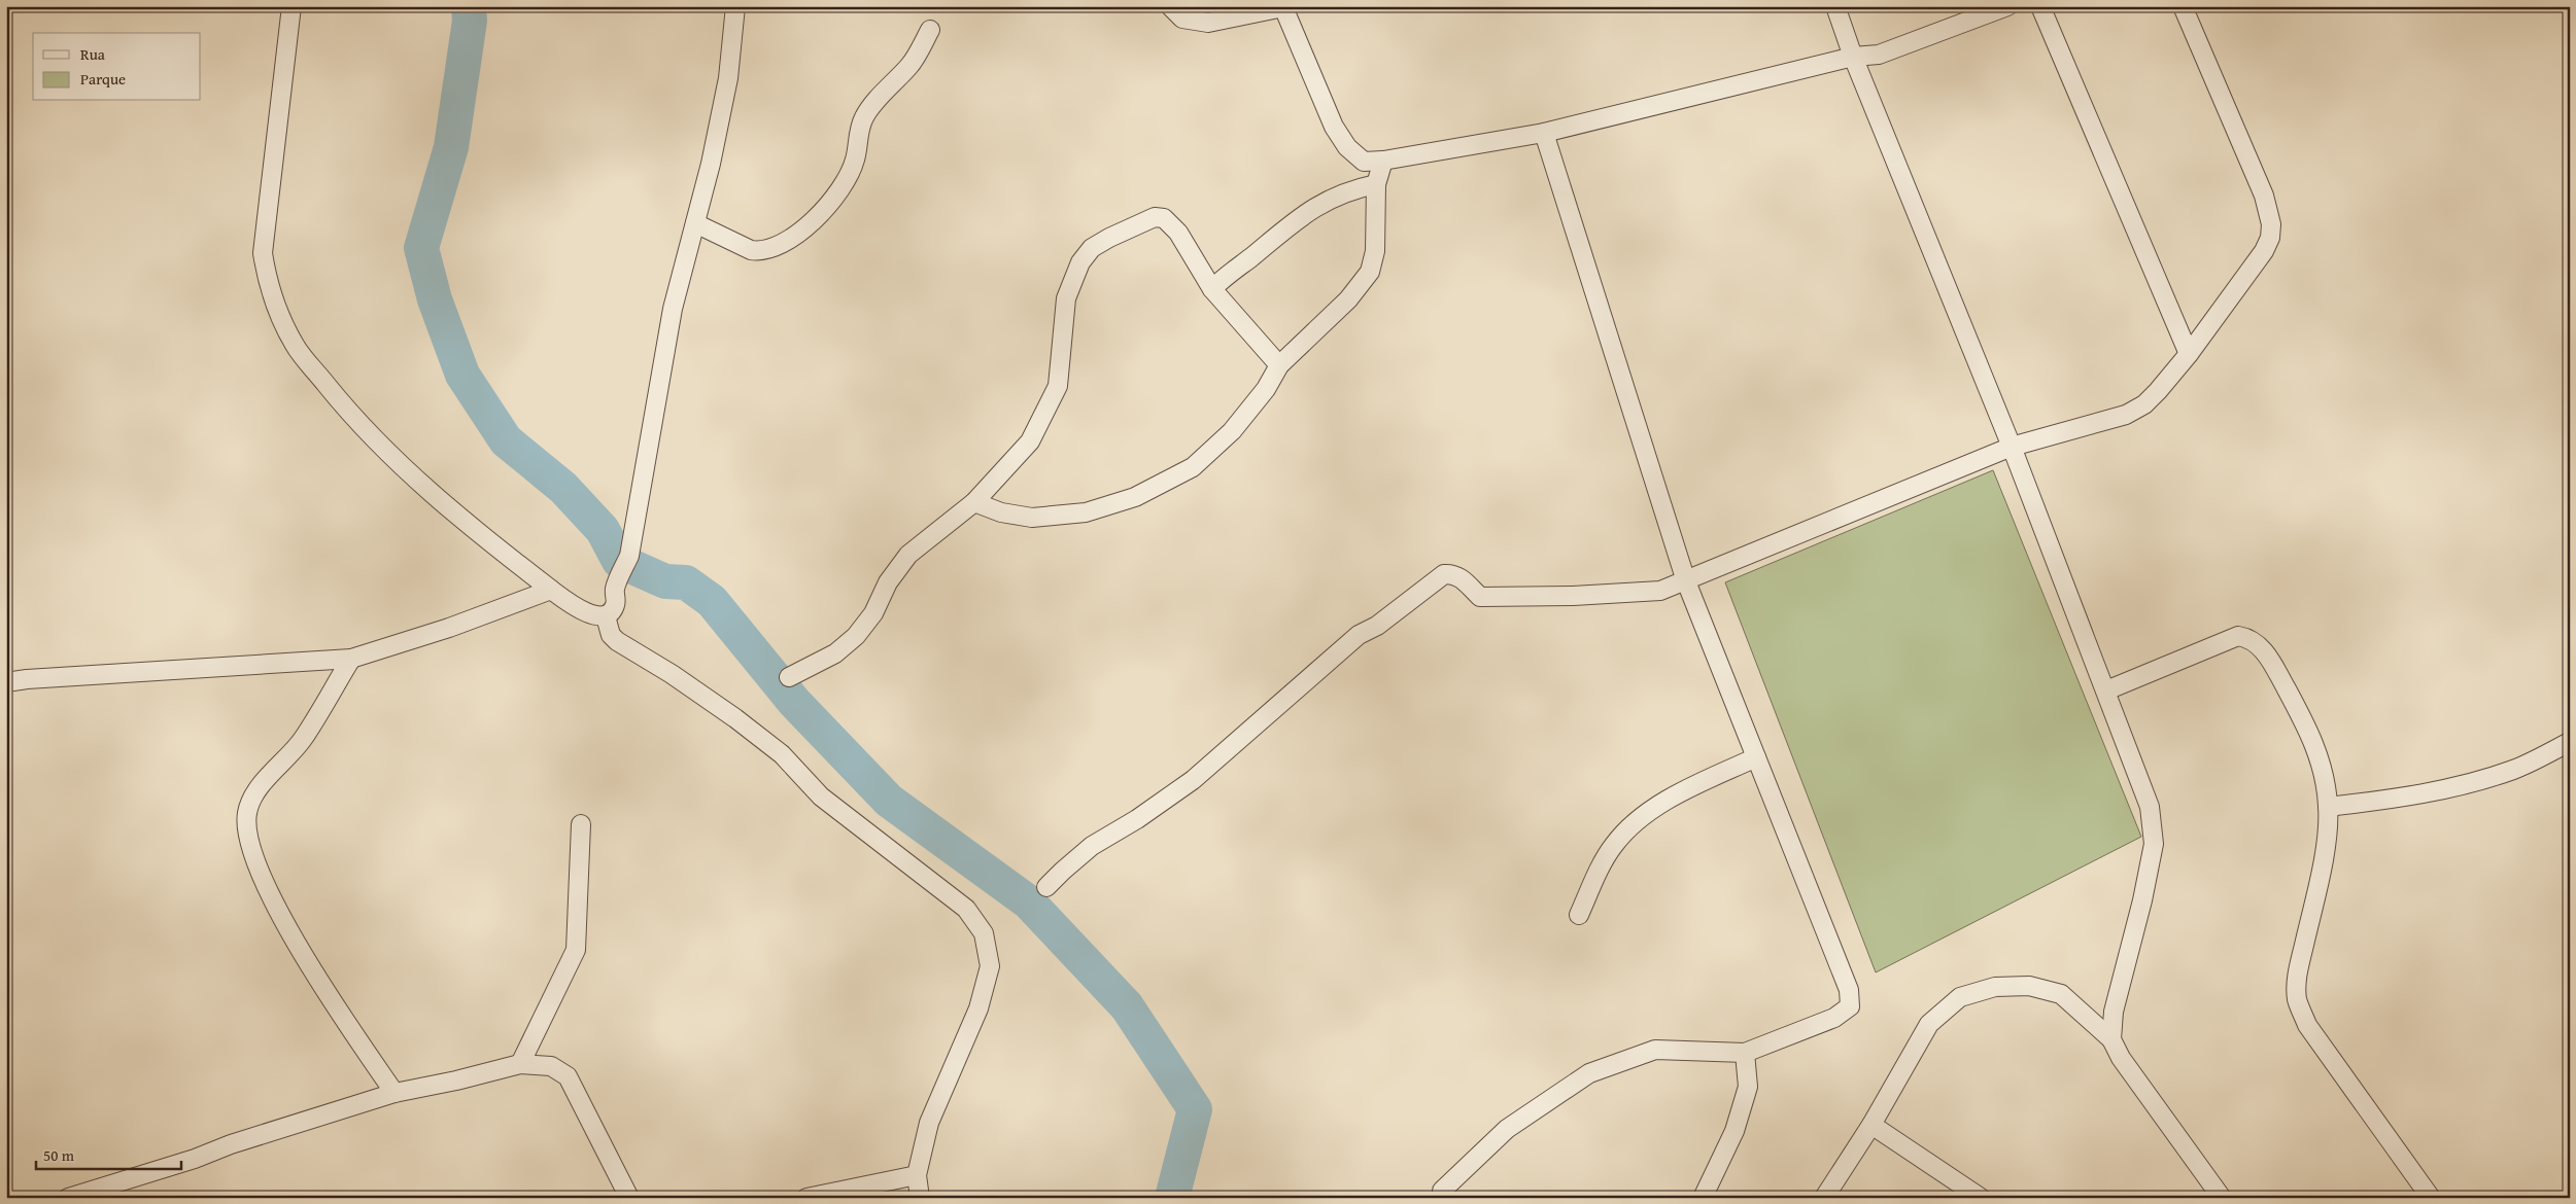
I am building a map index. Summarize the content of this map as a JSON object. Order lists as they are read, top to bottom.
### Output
{
  "legend": ["Rua", "Parque"],
  "scale_bar": "50 m"
}
